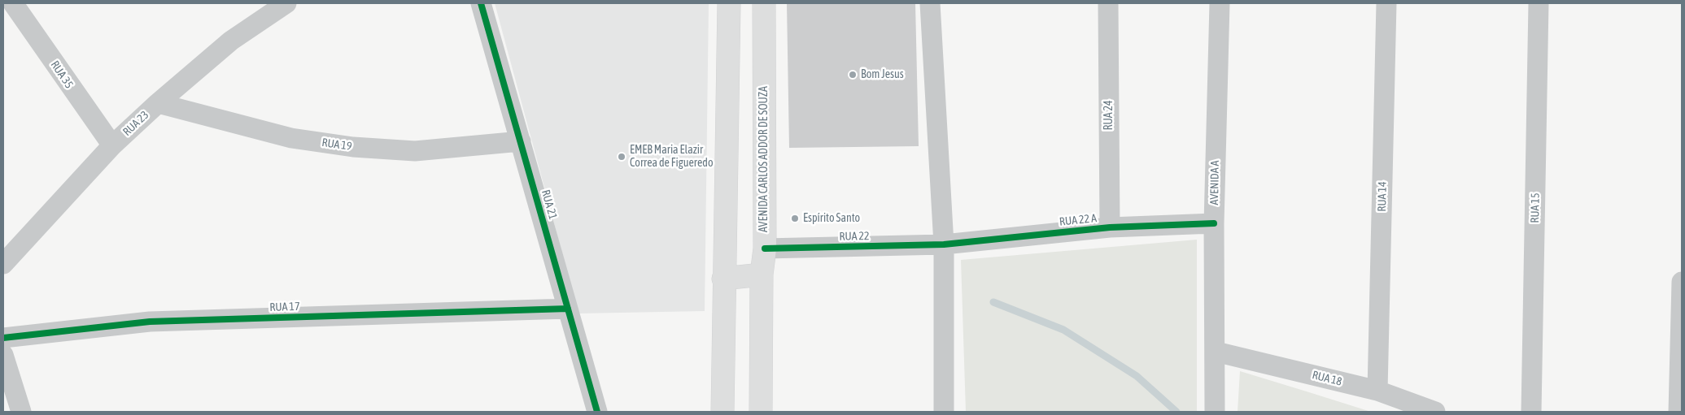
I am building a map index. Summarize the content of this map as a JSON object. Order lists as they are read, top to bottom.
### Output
{
  "streets": {
    "street": [
      "RUA 35",
      "RUA 24",
      "RUA 23",
      "RUA 19",
      "AVENIDA CARLOS ADDOR DE SOUZA",
      "AVENIDA A",
      "RUA 14",
      "RUA 21",
      "RUA 15",
      "RUA 22 A",
      "RUA 22",
      "RUA 17",
      "RUA 18"
    ]
  },
  "crossings": [
    ["RUA 35", "RUA 23"],
    ["RUA 24", "RUA 22 A"],
    ["RUA 23", "RUA 19"],
    ["RUA 19", "RUA 21"],
    ["AVENIDA CARLOS ADDOR DE SOUZA", "RUA 22"],
    ["AVENIDA A", "RUA 22 A"],
    ["AVENIDA A", "RUA 18"],
    ["RUA 14", "RUA 18"],
    ["RUA 21", "RUA 17"],
    ["RUA 22 A", "RUA 22"]
  ],
  "places": ["Bom Jesus", "EMEB Maria Elazir Correa de Figueredo", "Espírito Santo"]
}
